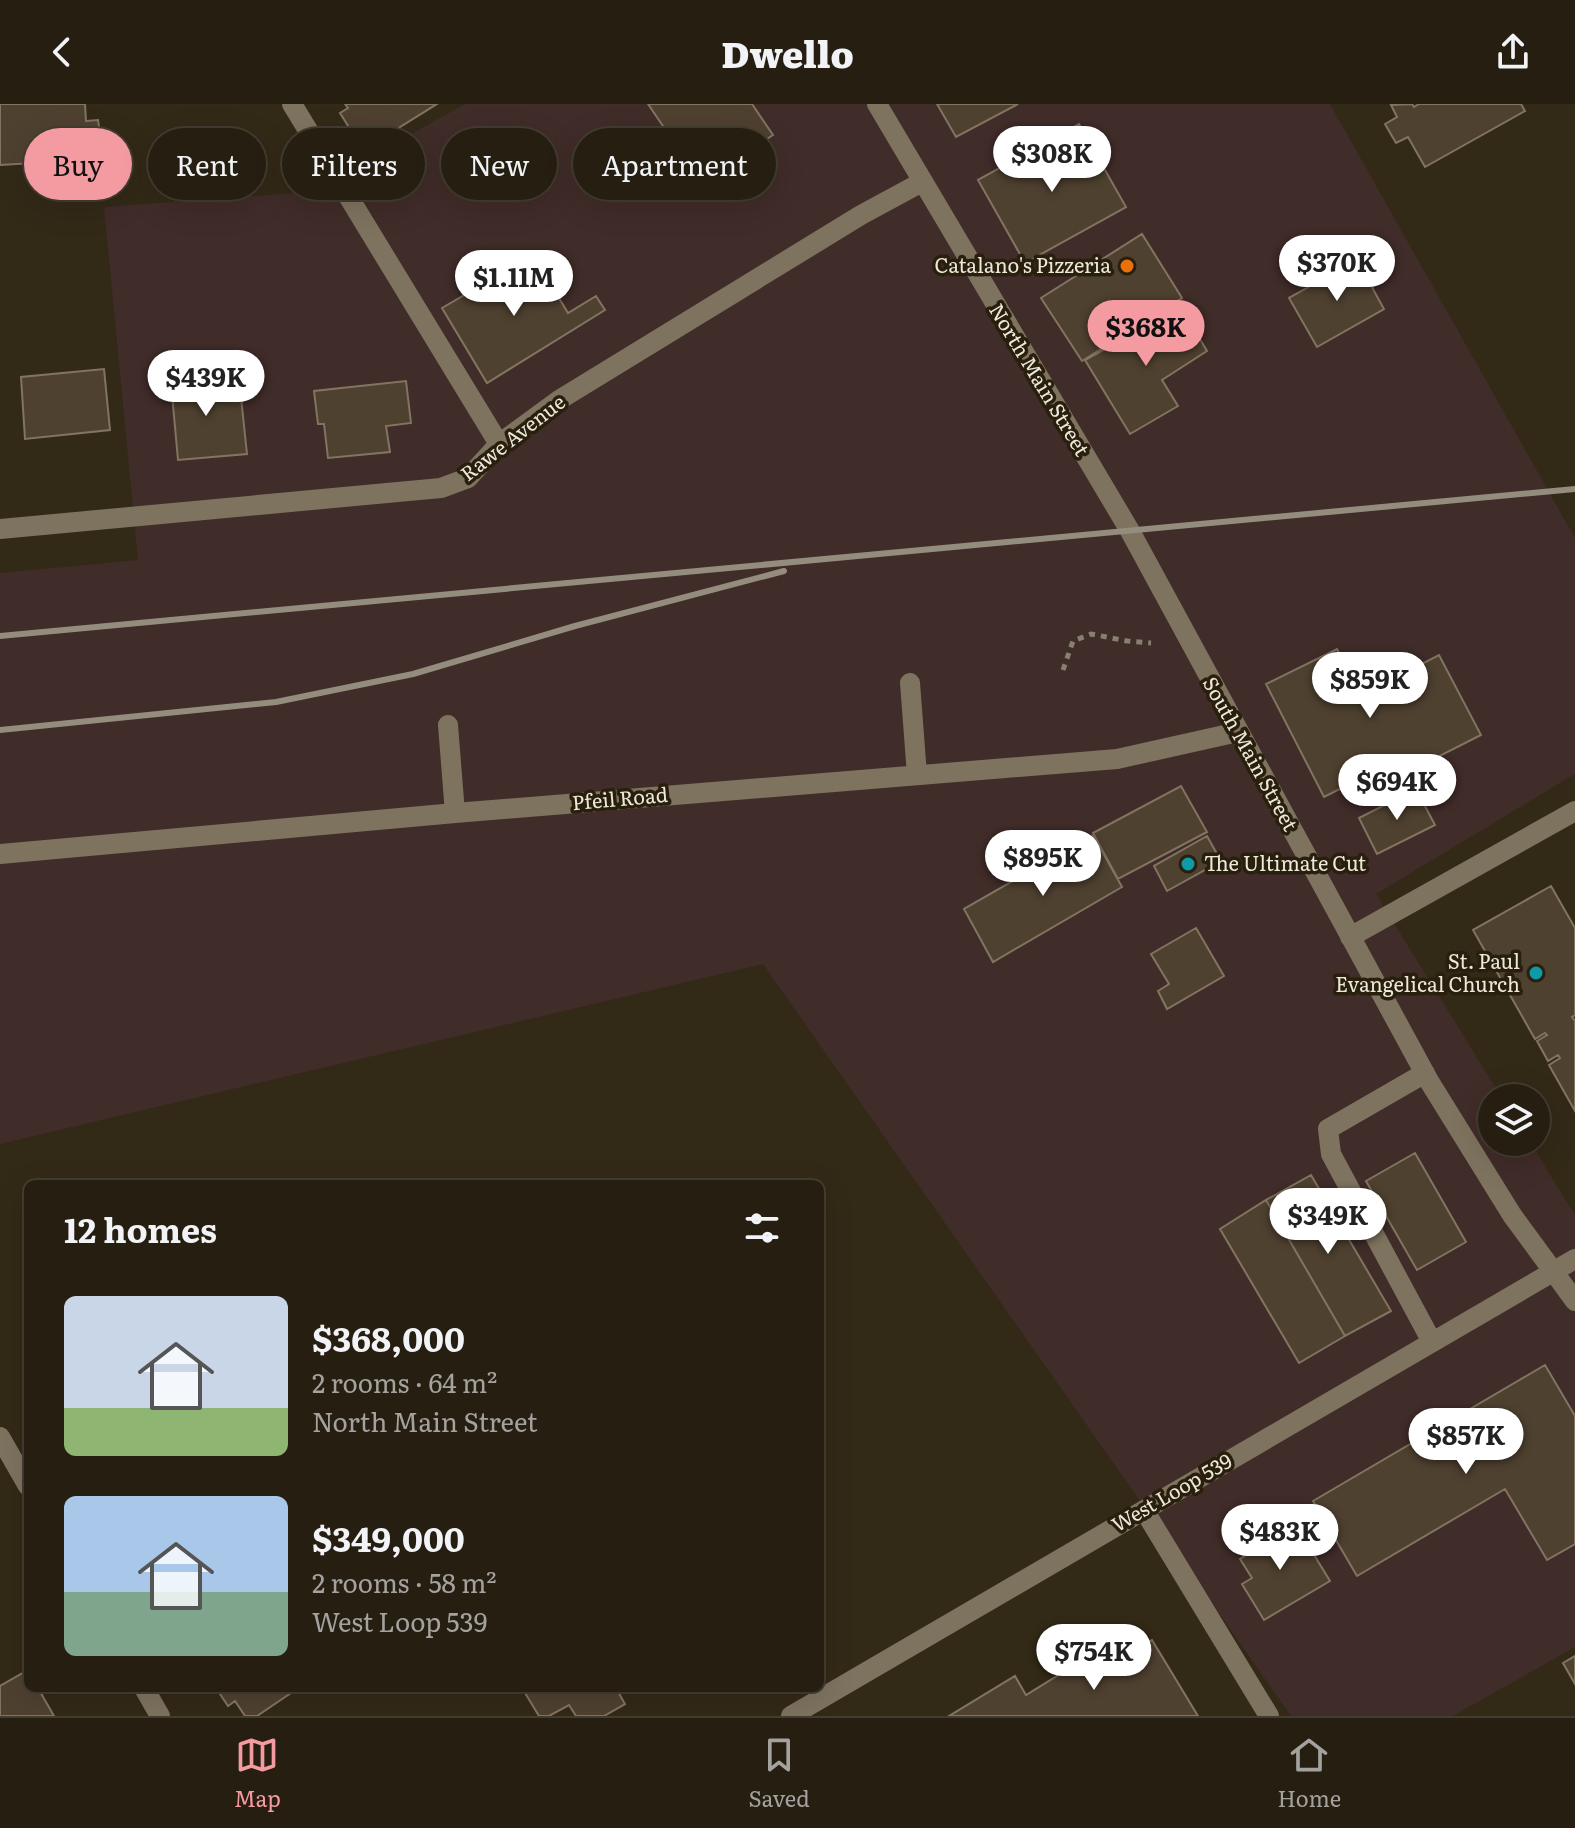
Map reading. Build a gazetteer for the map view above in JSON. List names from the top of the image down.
{
  "streets": {
    "street": [
      "North Main Street",
      "Rawe Avenue",
      "South Main Street",
      "Pfeil Road",
      "West Loop 539"
    ]
  },
  "crossings": [
    ["North Main Street", "Rawe Avenue"],
    ["North Main Street", "South Main Street"],
    ["South Main Street", "Pfeil Road"],
    ["South Main Street", "West Loop 539"]
  ],
  "places": ["Catalano's Pizzeria", "The Ultimate Cut", "St. Paul Evangelical Church"],
  "page": {
    "header": "Dwello",
    "price": [
      "$308K",
      "$370K",
      "$1.11M",
      "$368K",
      "$439K",
      "$859K",
      "$694K",
      "$895K",
      "$349K",
      "$857K",
      "$483K",
      "$754K"
    ],
    "chip": [
      "Buy",
      "Rent",
      "Filters",
      "New",
      "Apartment"
    ],
    "heading": "12 homes",
    "list": [
      {
        "name": "$368,000",
        "note": "2 rooms · 64 m² · North Main Street"
      },
      {
        "name": "$349,000",
        "note": "2 rooms · 58 m² · West Loop 539"
      }
    ],
    "tabs": ["Map", "Saved", "Home"]
  }
}
